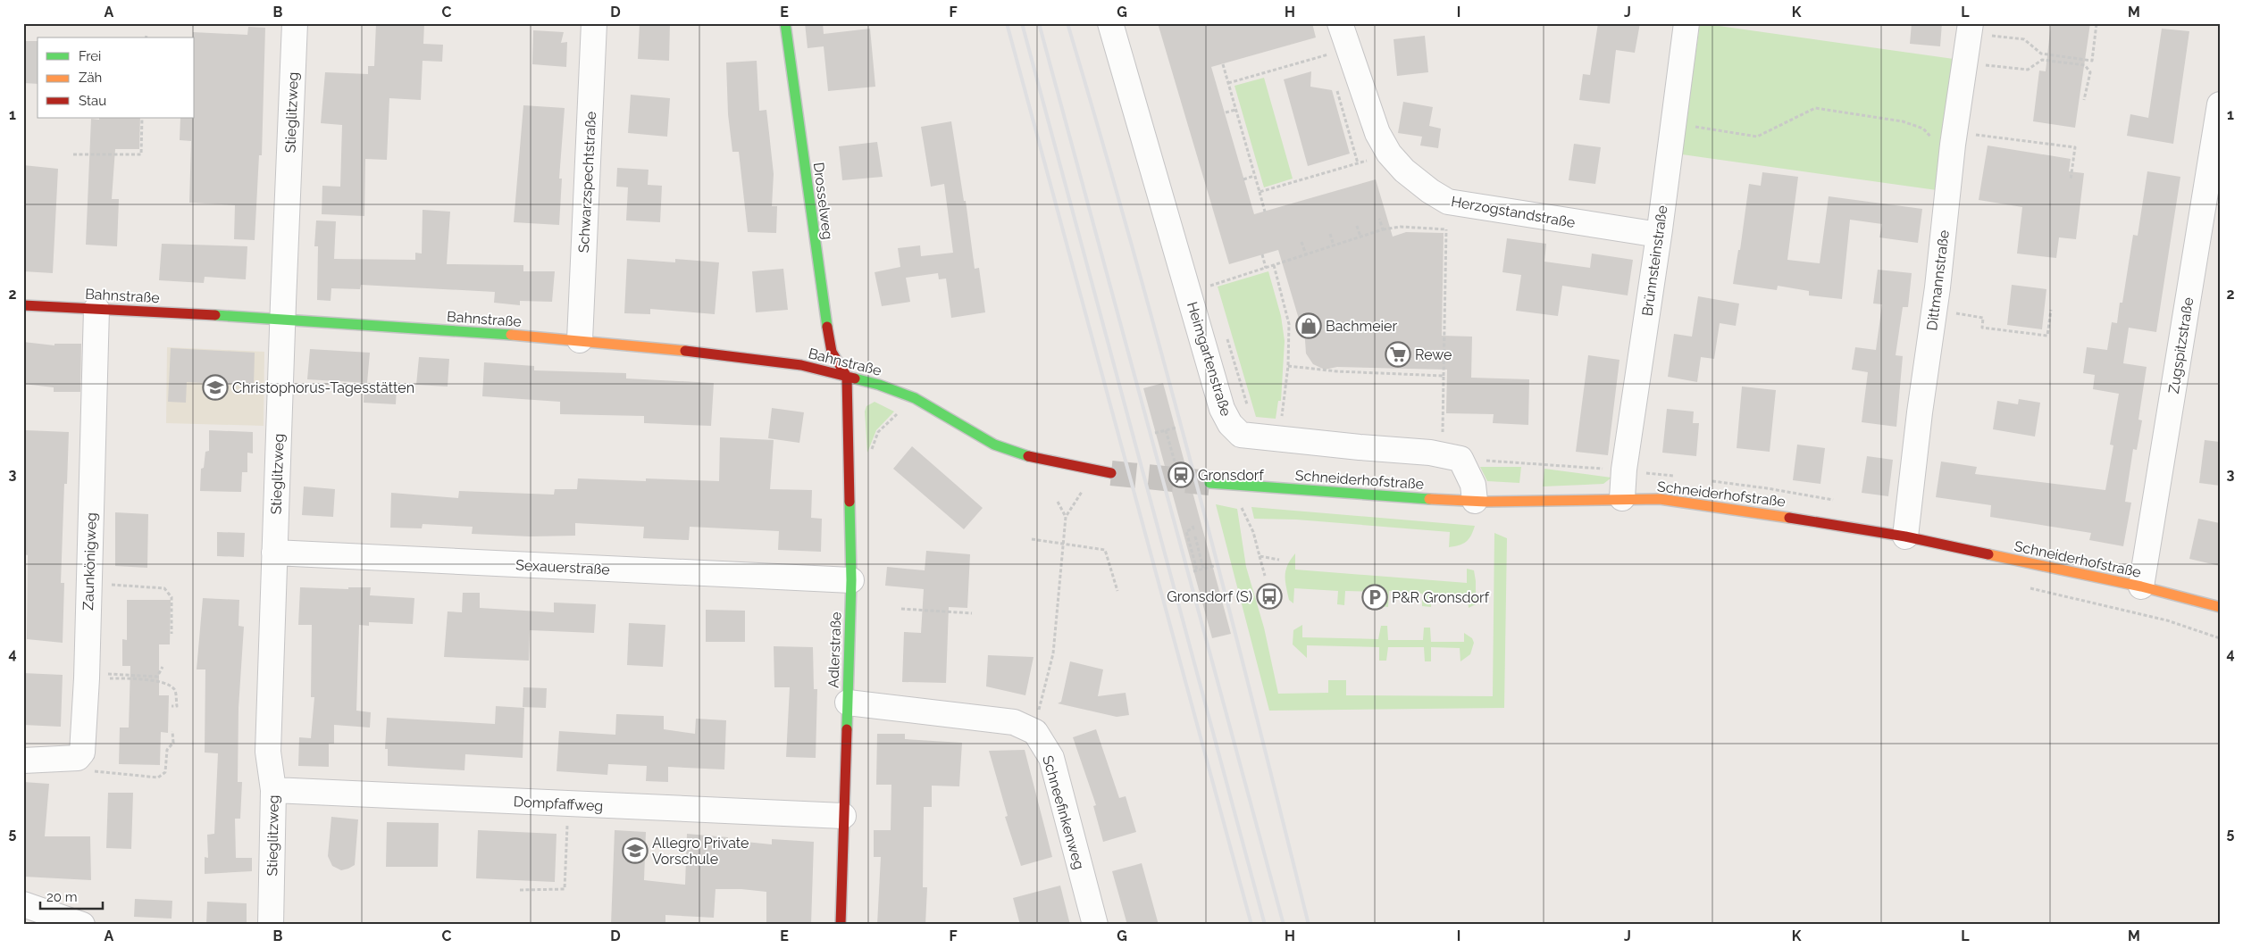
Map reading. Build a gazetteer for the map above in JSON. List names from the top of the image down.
{
  "streets": {
    "street": [
      "Stieglitzweg",
      "Schwarzspechtstraße",
      "Drosselweg",
      "Herzogstandstraße",
      "Brünnsteinstraße",
      "Dittmannstraße",
      "Bahnstraße",
      "Zugspitzstraße",
      "Heimgartenstraße",
      "Schneiderhofstraße",
      "Zaunkönigweg",
      "Sexauerstraße",
      "Adlerstraße",
      "Dompfaffweg",
      "Schneefinkenweg"
    ]
  },
  "crossings": [
    ["Stieglitzweg", "Bahnstraße"],
    ["Stieglitzweg", "Sexauerstraße"],
    ["Stieglitzweg", "Dompfaffweg"],
    ["Schwarzspechtstraße", "Bahnstraße"],
    ["Drosselweg", "Bahnstraße"],
    ["Drosselweg", "Adlerstraße"],
    ["Herzogstandstraße", "Brünnsteinstraße"],
    ["Brünnsteinstraße", "Schneiderhofstraße"],
    ["Dittmannstraße", "Schneiderhofstraße"],
    ["Bahnstraße", "Zaunkönigweg"],
    ["Bahnstraße", "Adlerstraße"],
    ["Zugspitzstraße", "Schneiderhofstraße"],
    ["Heimgartenstraße", "Schneiderhofstraße"],
    ["Sexauerstraße", "Adlerstraße"],
    ["Adlerstraße", "Dompfaffweg"]
  ],
  "places": {
    "shop": ["Bachmeier"],
    "supermarket": ["Rewe"],
    "school or university": ["Christophorus-Tagesstätten", "Allegro Private Vorschule"],
    "station": ["Gronsdorf"],
    "bus stop": ["Gronsdorf (S)"],
    "parking": ["P&R Gronsdorf"]
  },
  "legend": ["Frei", "Zäh", "Stau"],
  "scale_bar": "20 m",
  "grid": {
    "columns": [
      "A",
      "B",
      "C",
      "D",
      "E",
      "F",
      "G",
      "H",
      "I",
      "J",
      "K",
      "L",
      "M"
    ],
    "rows": [
      "1",
      "2",
      "3",
      "4",
      "5"
    ]
  }
}
